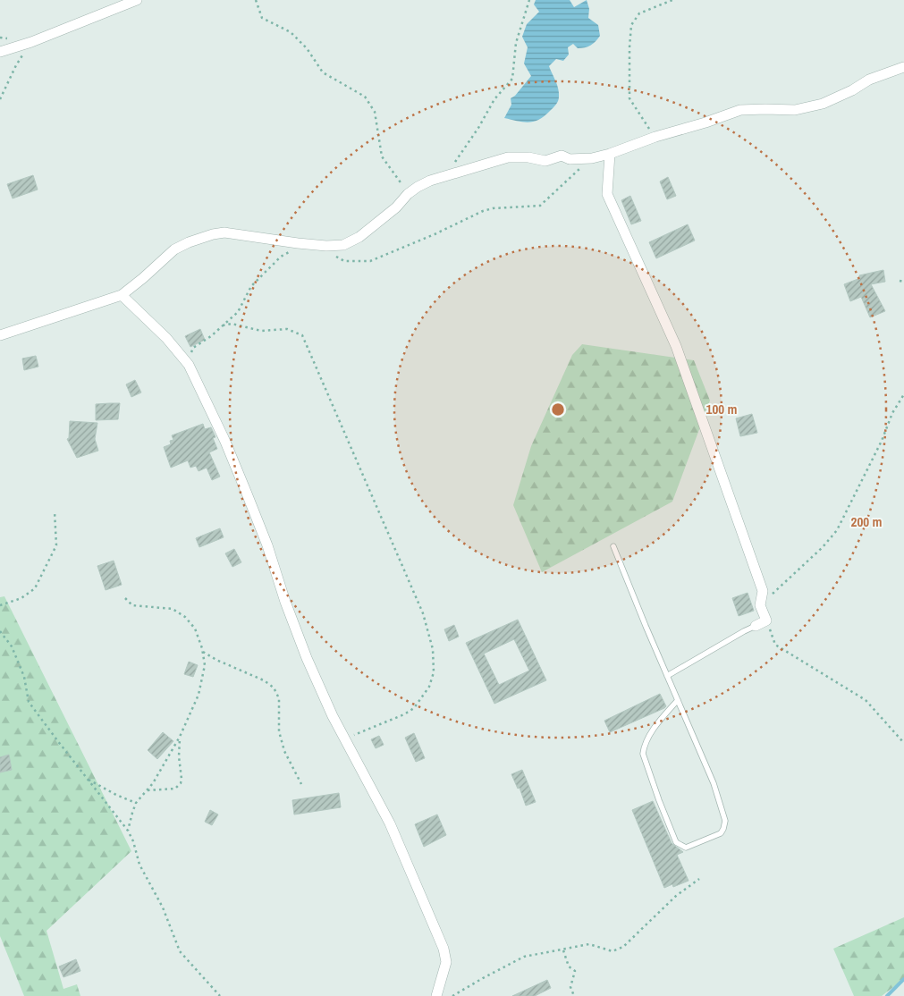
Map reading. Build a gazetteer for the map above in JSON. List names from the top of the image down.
{
  "rings": ["100 m", "200 m"]
}
